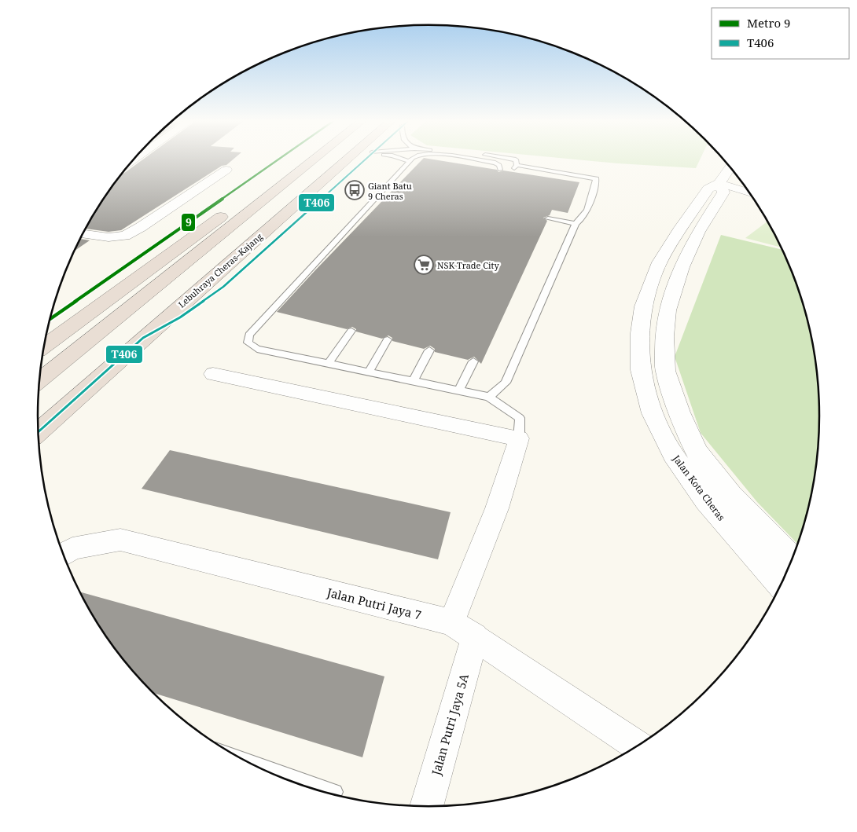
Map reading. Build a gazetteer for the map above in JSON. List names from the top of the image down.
{
  "streets": {
    "highway": ["Lebuhraya Cheras–Kajang"],
    "street": ["Jalan Kota Cheras", "Jalan Putri Jaya 7", "Jalan Putri Jaya 5A"]
  },
  "crossings": [
    ["Jalan Putri Jaya 7", "Jalan Putri Jaya 5A"]
  ],
  "places": {
    "bus stop": ["Giant Batu 9 Cheras"],
    "supermarket": ["NSK Trade City"]
  },
  "lines": ["metro line 9", "transit line T406"],
  "legend": ["Metro 9", "T406"]
}
